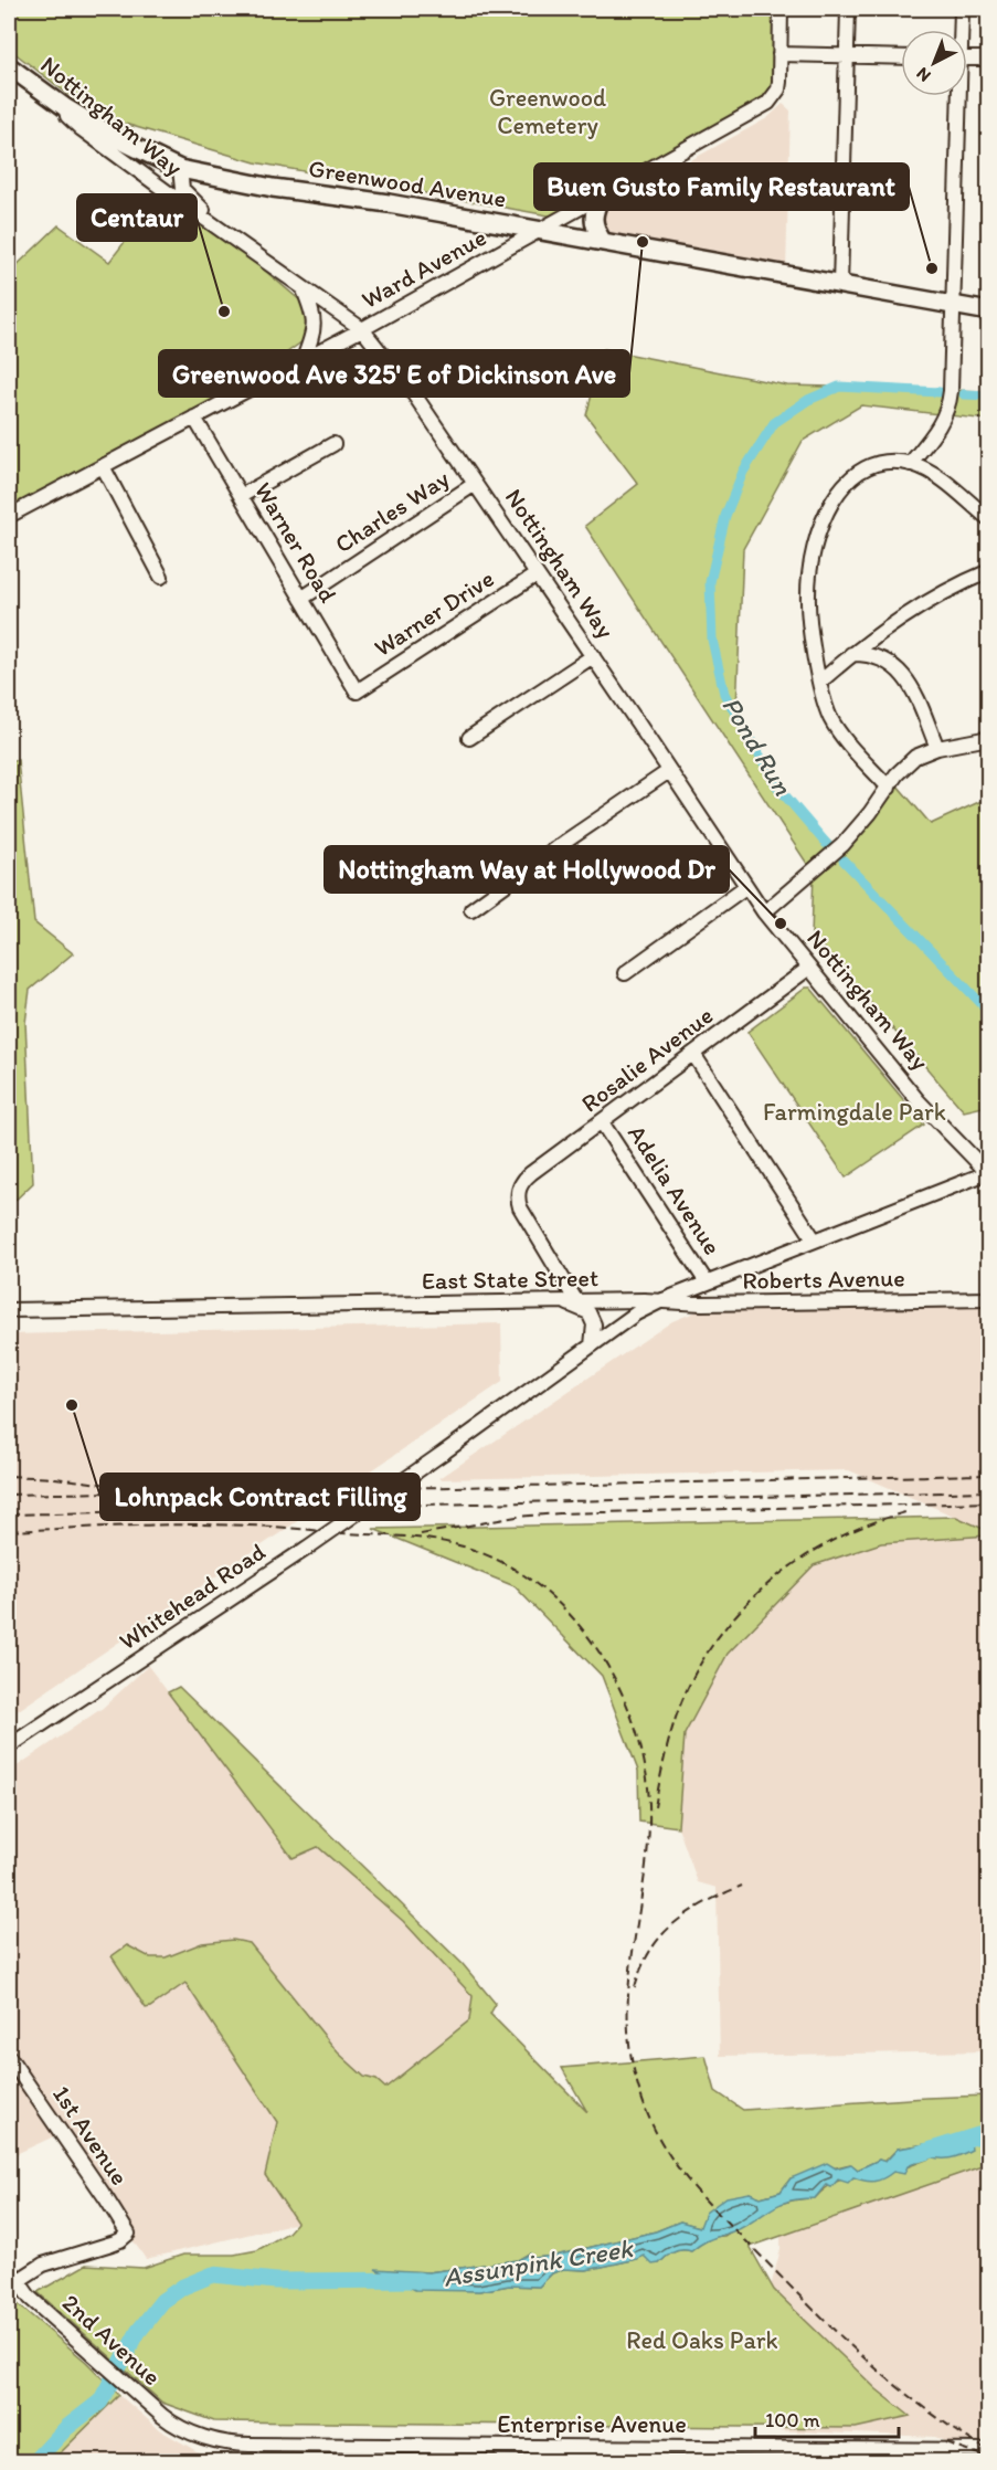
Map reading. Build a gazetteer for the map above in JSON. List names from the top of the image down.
{
  "streets": {
    "main road": ["Nottingham Way", "Greenwood Avenue"],
    "street": [
      "Ward Avenue",
      "Charles Way",
      "Warner Road",
      "Warner Drive",
      "Rosalie Avenue",
      "Adelia Avenue",
      "East State Street",
      "Roberts Avenue",
      "Whitehead Road",
      "1st Avenue",
      "2nd Avenue",
      "Enterprise Avenue"
    ]
  },
  "crossings": [
    ["Nottingham Way", "Greenwood Avenue"],
    ["Nottingham Way", "Ward Avenue"],
    ["Nottingham Way", "Charles Way"],
    ["Nottingham Way", "Warner Drive"],
    ["Nottingham Way", "Rosalie Avenue"],
    ["Nottingham Way", "East State Street"],
    ["Greenwood Avenue", "Ward Avenue"],
    ["Ward Avenue", "Warner Road"],
    ["Charles Way", "Warner Road"],
    ["Warner Road", "Warner Drive"],
    ["Rosalie Avenue", "Adelia Avenue"],
    ["Rosalie Avenue", "East State Street"],
    ["Adelia Avenue", "East State Street"],
    ["East State Street", "Roberts Avenue"],
    ["East State Street", "Whitehead Road"],
    ["Roberts Avenue", "Whitehead Road"],
    ["1st Avenue", "2nd Avenue"],
    ["2nd Avenue", "Enterprise Avenue"]
  ],
  "water": ["Pond Run", "Assunpink Creek"],
  "parks": ["Greenwood Cemetery", "Farmingdale Park", "Red Oaks Park"],
  "places": [
    "Greenwood Ave 325' E of Dickinson Ave",
    "Buen Gusto Family Restaurant",
    "Centaur",
    "Nottingham Way at Hollywood Dr",
    "Lohnpack Contract Filling"
  ],
  "scale_bar": "100 m",
  "north": "bottom left"
}
